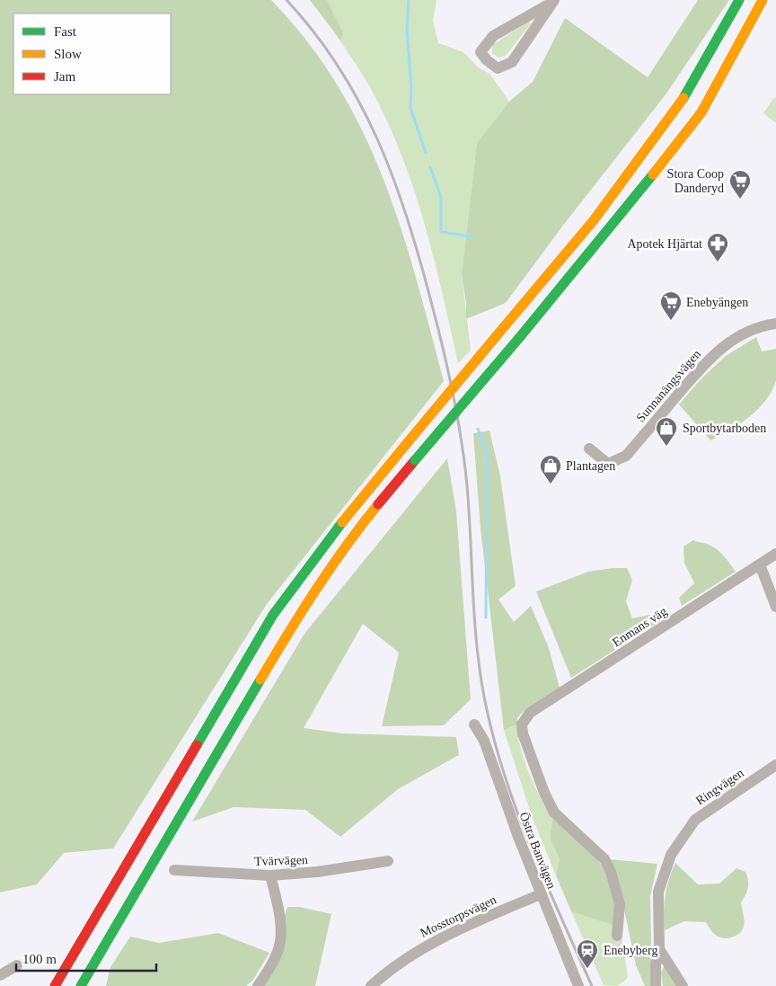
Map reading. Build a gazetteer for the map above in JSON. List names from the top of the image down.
{
  "streets": {
    "street": [
      "Sunnanängsvägen",
      "Enmans väg",
      "Ringvägen",
      "Östra Banvägen",
      "Tvärvägen",
      "Mosstorpsvägen"
    ]
  },
  "crossings": [
    ["Östra Banvägen", "Mosstorpsvägen"]
  ],
  "places": {
    "supermarket": ["Stora Coop Danderyd", "Enebyängen"],
    "pharmacy": ["Apotek Hjärtat"],
    "shop": ["Sportbytarboden", "Plantagen"],
    "station": ["Enebyberg"]
  },
  "legend": ["Fast", "Slow", "Jam"],
  "scale_bar": "100 m"
}
